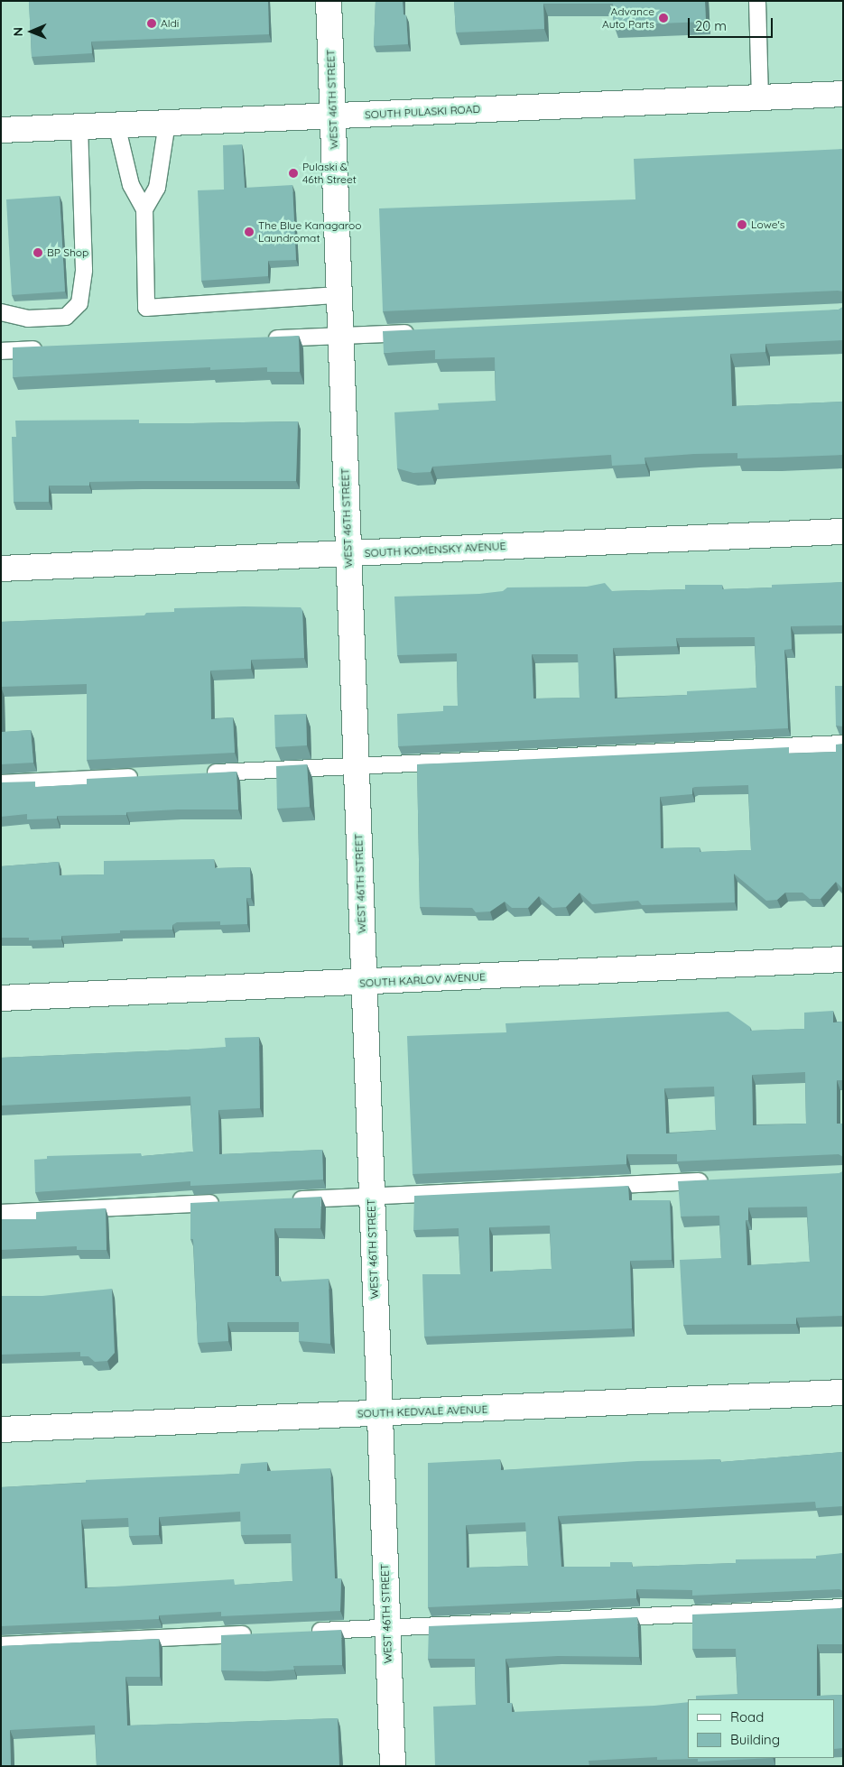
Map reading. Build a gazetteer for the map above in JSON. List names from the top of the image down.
{
  "streets": {
    "street": [
      "WEST 46TH STREET",
      "SOUTH PULASKI ROAD",
      "SOUTH KOMENSKY AVENUE",
      "SOUTH KARLOV AVENUE",
      "SOUTH KEDVALE AVENUE"
    ]
  },
  "crossings": [
    ["WEST 46TH STREET", "SOUTH PULASKI ROAD"],
    ["WEST 46TH STREET", "SOUTH KOMENSKY AVENUE"],
    ["WEST 46TH STREET", "SOUTH KARLOV AVENUE"],
    ["WEST 46TH STREET", "SOUTH KEDVALE AVENUE"]
  ],
  "places": [
    "Advance Auto Parts",
    "Aldi",
    "Pulaski & 46th Street",
    "Lowe's",
    "The Blue Kanagaroo Laundromat",
    "BP Shop"
  ],
  "legend": ["Road", "Building"],
  "scale_bar": "20 m",
  "north": "left"
}
